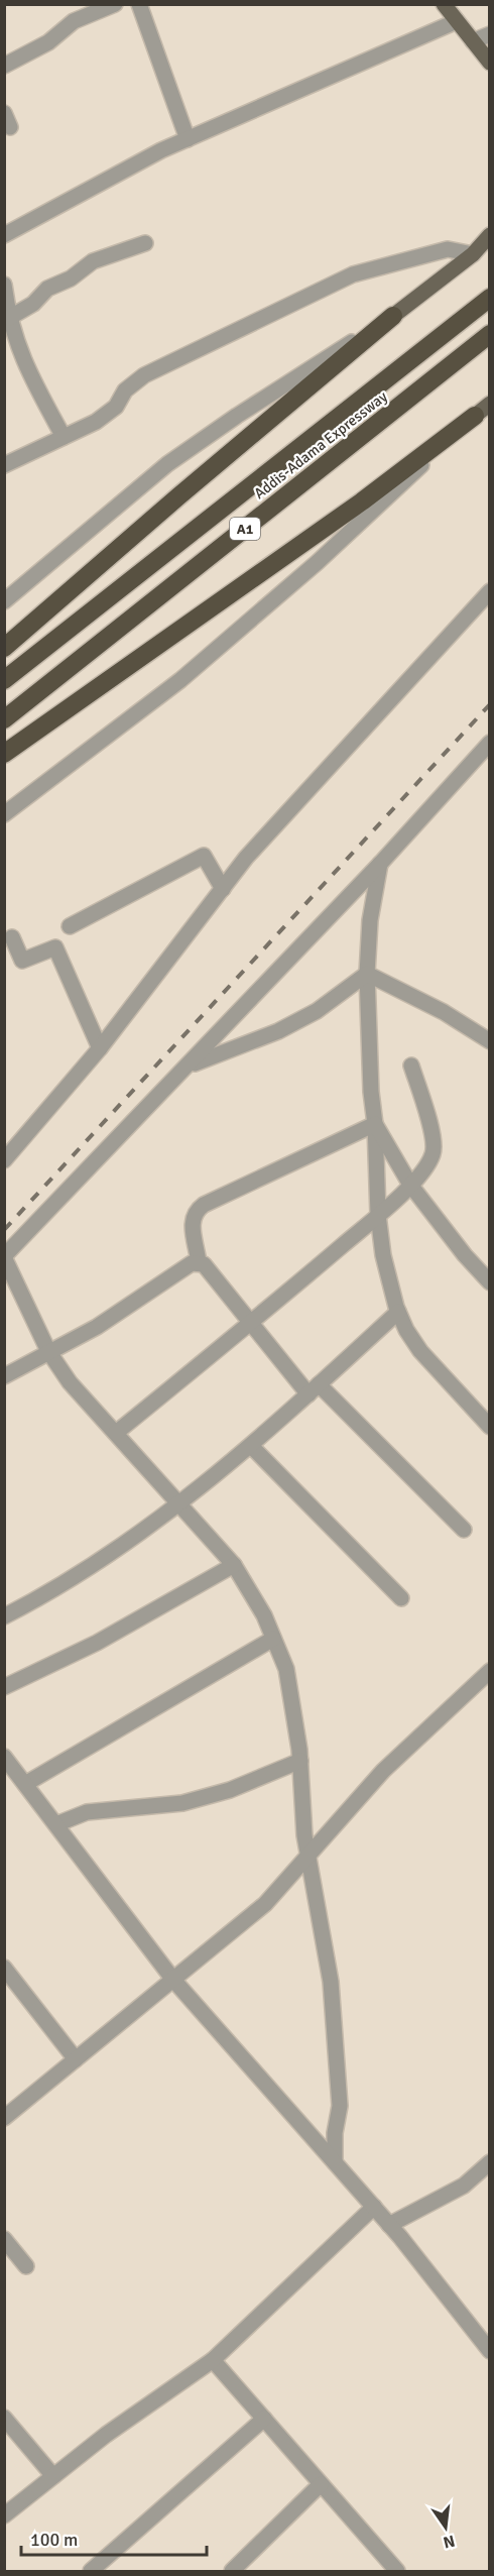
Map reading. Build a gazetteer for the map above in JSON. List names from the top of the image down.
{
  "streets": {
    "highway": ["Addis-Adama Expressway", "A1"]
  },
  "scale_bar": "100 m",
  "north": "bottom"
}
